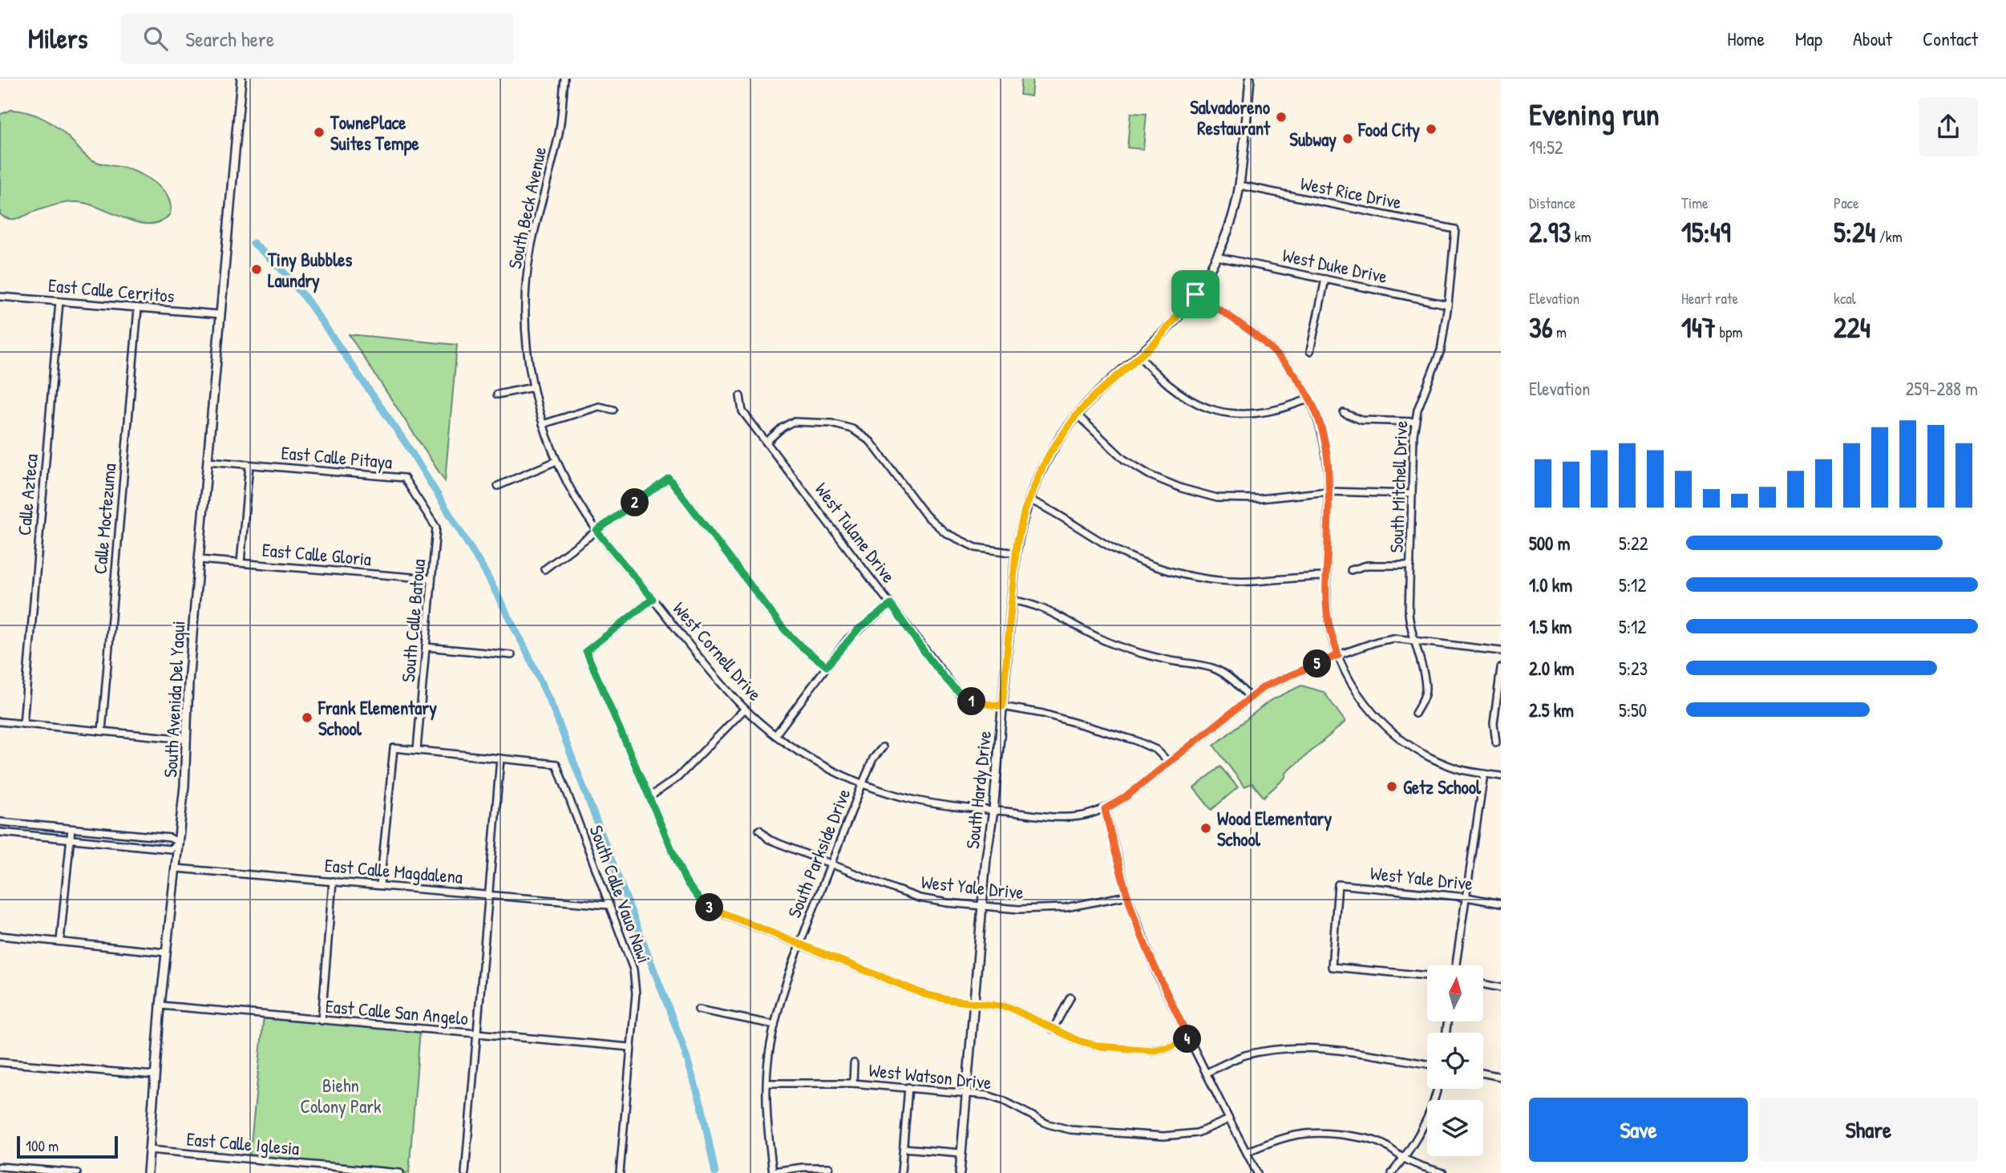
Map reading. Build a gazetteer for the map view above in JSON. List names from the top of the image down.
{
  "streets": {
    "street": [
      "West Rice Drive",
      "South Beck Avenue",
      "West Duke Drive",
      "East Calle Cerritos",
      "East Calle Pitaya",
      "South Mitchell Drive",
      "Calle Azteca",
      "Calle Moctezuma",
      "West Tulane Drive",
      "East Calle Gloria",
      "South Calle Batoua",
      "West Cornell Drive",
      "South Avenida Del Yaqui",
      "South Hardy Drive",
      "South Parkside Drive",
      "East Calle Magdalena",
      "West Yale Drive",
      "South Calle Vauo Nawi",
      "East Calle San Angelo",
      "West Watson Drive",
      "East Calle Iglesia"
    ]
  },
  "crossings": [
    ["West Rice Drive", "South Mitchell Drive"],
    ["West Rice Drive", "South Hardy Drive"],
    ["South Beck Avenue", "West Cornell Drive"],
    ["West Duke Drive", "South Mitchell Drive"],
    ["West Duke Drive", "South Hardy Drive"],
    ["East Calle Cerritos", "Calle Azteca"],
    ["East Calle Cerritos", "Calle Moctezuma"],
    ["East Calle Cerritos", "South Avenida Del Yaqui"],
    ["East Calle Pitaya", "South Calle Batoua"],
    ["East Calle Pitaya", "South Avenida Del Yaqui"],
    ["South Mitchell Drive", "West Cornell Drive"],
    ["West Tulane Drive", "West Cornell Drive"],
    ["West Tulane Drive", "South Hardy Drive"],
    ["East Calle Gloria", "South Calle Batoua"],
    ["East Calle Gloria", "South Avenida Del Yaqui"],
    ["West Cornell Drive", "South Hardy Drive"],
    ["West Cornell Drive", "South Parkside Drive"],
    ["South Avenida Del Yaqui", "East Calle Magdalena"],
    ["South Avenida Del Yaqui", "East Calle San Angelo"],
    ["South Avenida Del Yaqui", "East Calle Iglesia"],
    ["South Hardy Drive", "West Yale Drive"],
    ["South Hardy Drive", "West Watson Drive"],
    ["South Parkside Drive", "West Yale Drive"],
    ["South Parkside Drive", "West Watson Drive"],
    ["East Calle Magdalena", "South Calle Vauo Nawi"],
    ["South Calle Vauo Nawi", "East Calle San Angelo"]
  ],
  "parks": ["Biehn Colony Park"],
  "places": [
    "Salvadoreno Restaurant",
    "Food City",
    "TownePlace Suites Tempe",
    "Subway",
    "Tiny Bubbles Laundry",
    "Frank Elementary School",
    "Getz School",
    "Wood Elementary School"
  ],
  "scale_bar": "100 m",
  "north": "top",
  "page": {
    "header": "Milers",
    "search": "Search here",
    "nav": [
      "Home",
      "Map",
      "About",
      "Contact"
    ],
    "heading": ["Evening run", "19:52"],
    "stats": [
      ["Distance", "2.93 km"],
      ["Time", "15:49"],
      ["Pace", "5:24 /km"],
      ["Elevation", "36 m"],
      ["Heart rate", "147 bpm"],
      ["kcal", "224"]
    ],
    "chart": ["Elevation", "259–288 m"],
    "pins": [
      "2",
      "5",
      "1",
      "3",
      "4"
    ],
    "list": [
      {
        "name": "500 m",
        "note": "5:22"
      },
      {
        "name": "1.0 km",
        "note": "5:12"
      },
      {
        "name": "1.5 km",
        "note": "5:12"
      },
      {
        "name": "2.0 km",
        "note": "5:23"
      },
      {
        "name": "2.5 km",
        "note": "5:50"
      }
    ],
    "buttons": ["Save", "Share"],
    "scale": "100 m"
  }
}
